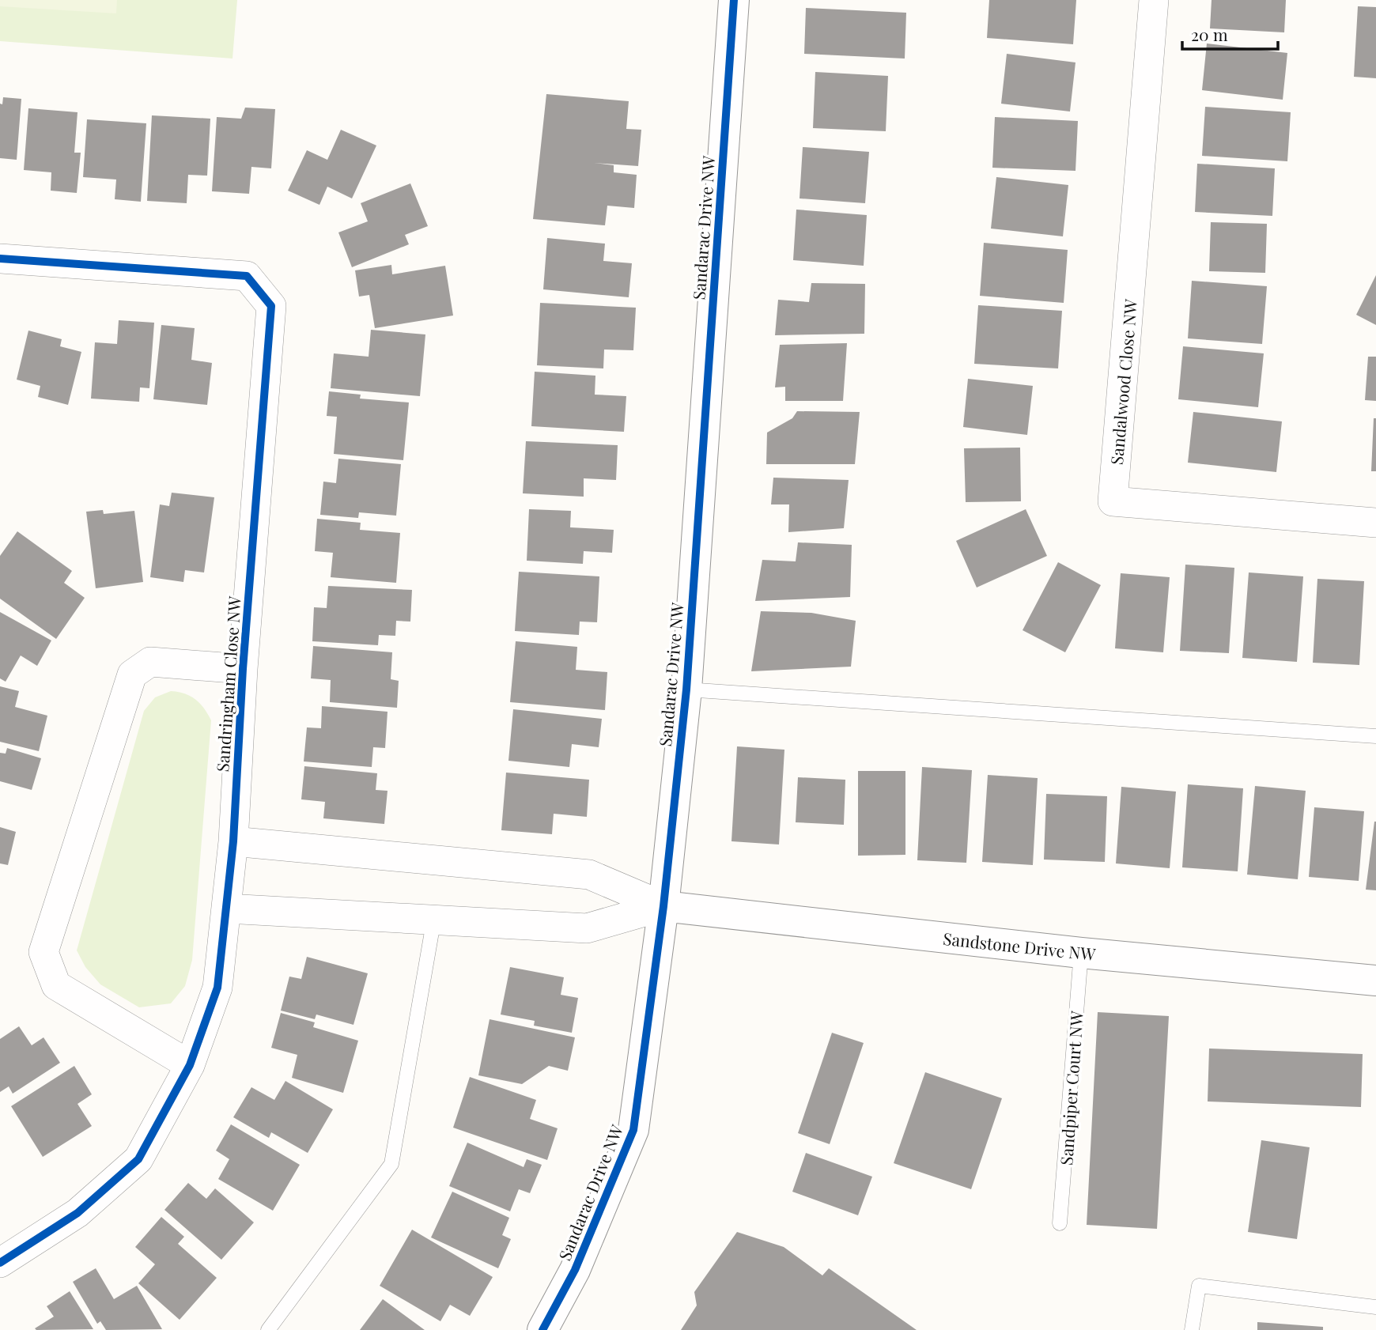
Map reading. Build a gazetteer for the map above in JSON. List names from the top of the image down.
{
  "streets": {
    "street": [
      "Sandarac Drive NW",
      "Sandalwood Close NW",
      "Sandringham Close NW",
      "Sandstone Drive NW"
    ],
    "lane": ["Sandpiper Court NW"]
  },
  "crossings": [
    ["Sandarac Drive NW", "Sandstone Drive NW"],
    ["Sandstone Drive NW", "Sandpiper Court NW"]
  ],
  "scale_bar": "20 m"
}
